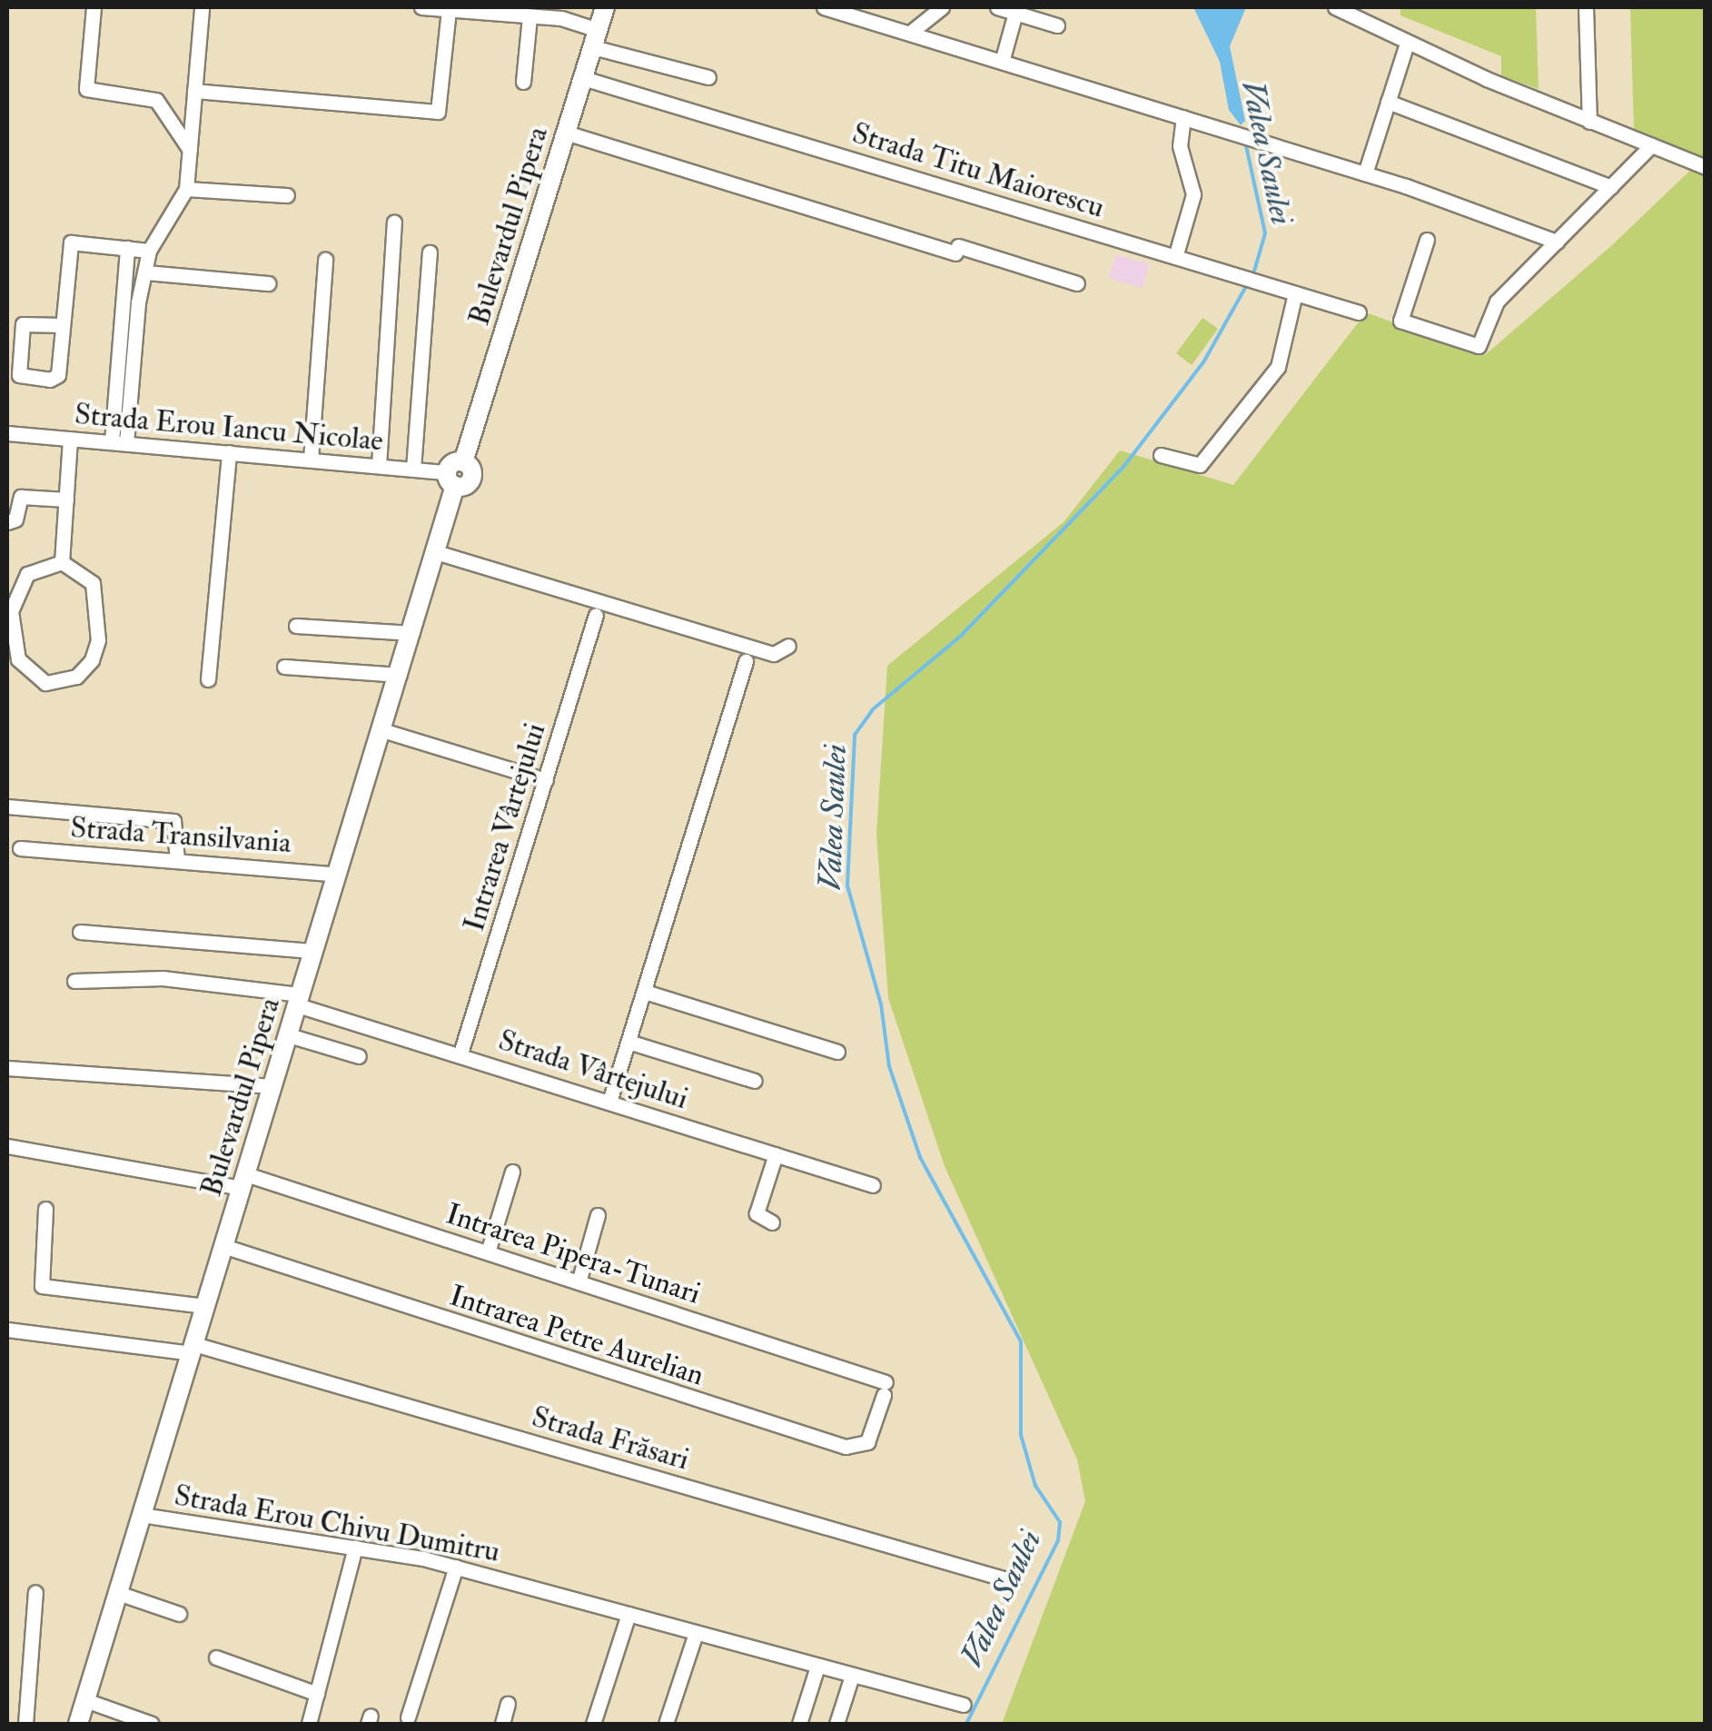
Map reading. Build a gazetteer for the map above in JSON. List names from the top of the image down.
{
  "streets": {
    "main road": ["Bulevardul Pipera"],
    "street": [
      "Strada Titu Maiorescu",
      "Strada Erou Iancu Nicolae",
      "Intrarea Vârtejului",
      "Strada Transilvania",
      "Strada Vârtejului",
      "Intrarea Pipera-Tunari",
      "Intrarea Petre Aurelian",
      "Strada Frăsari",
      "Strada Erou Chivu Dumitru"
    ]
  },
  "crossings": [
    ["Strada Titu Maiorescu", "Bulevardul Pipera"],
    ["Bulevardul Pipera", "Strada Erou Iancu Nicolae"],
    ["Bulevardul Pipera", "Strada Transilvania"],
    ["Bulevardul Pipera", "Strada Vârtejului"],
    ["Bulevardul Pipera", "Intrarea Pipera-Tunari"],
    ["Bulevardul Pipera", "Intrarea Petre Aurelian"],
    ["Bulevardul Pipera", "Strada Frăsari"],
    ["Bulevardul Pipera", "Strada Erou Chivu Dumitru"],
    ["Intrarea Vârtejului", "Strada Vârtejului"],
    ["Intrarea Pipera-Tunari", "Intrarea Petre Aurelian"]
  ],
  "water": ["Valea Saulei"]
}
